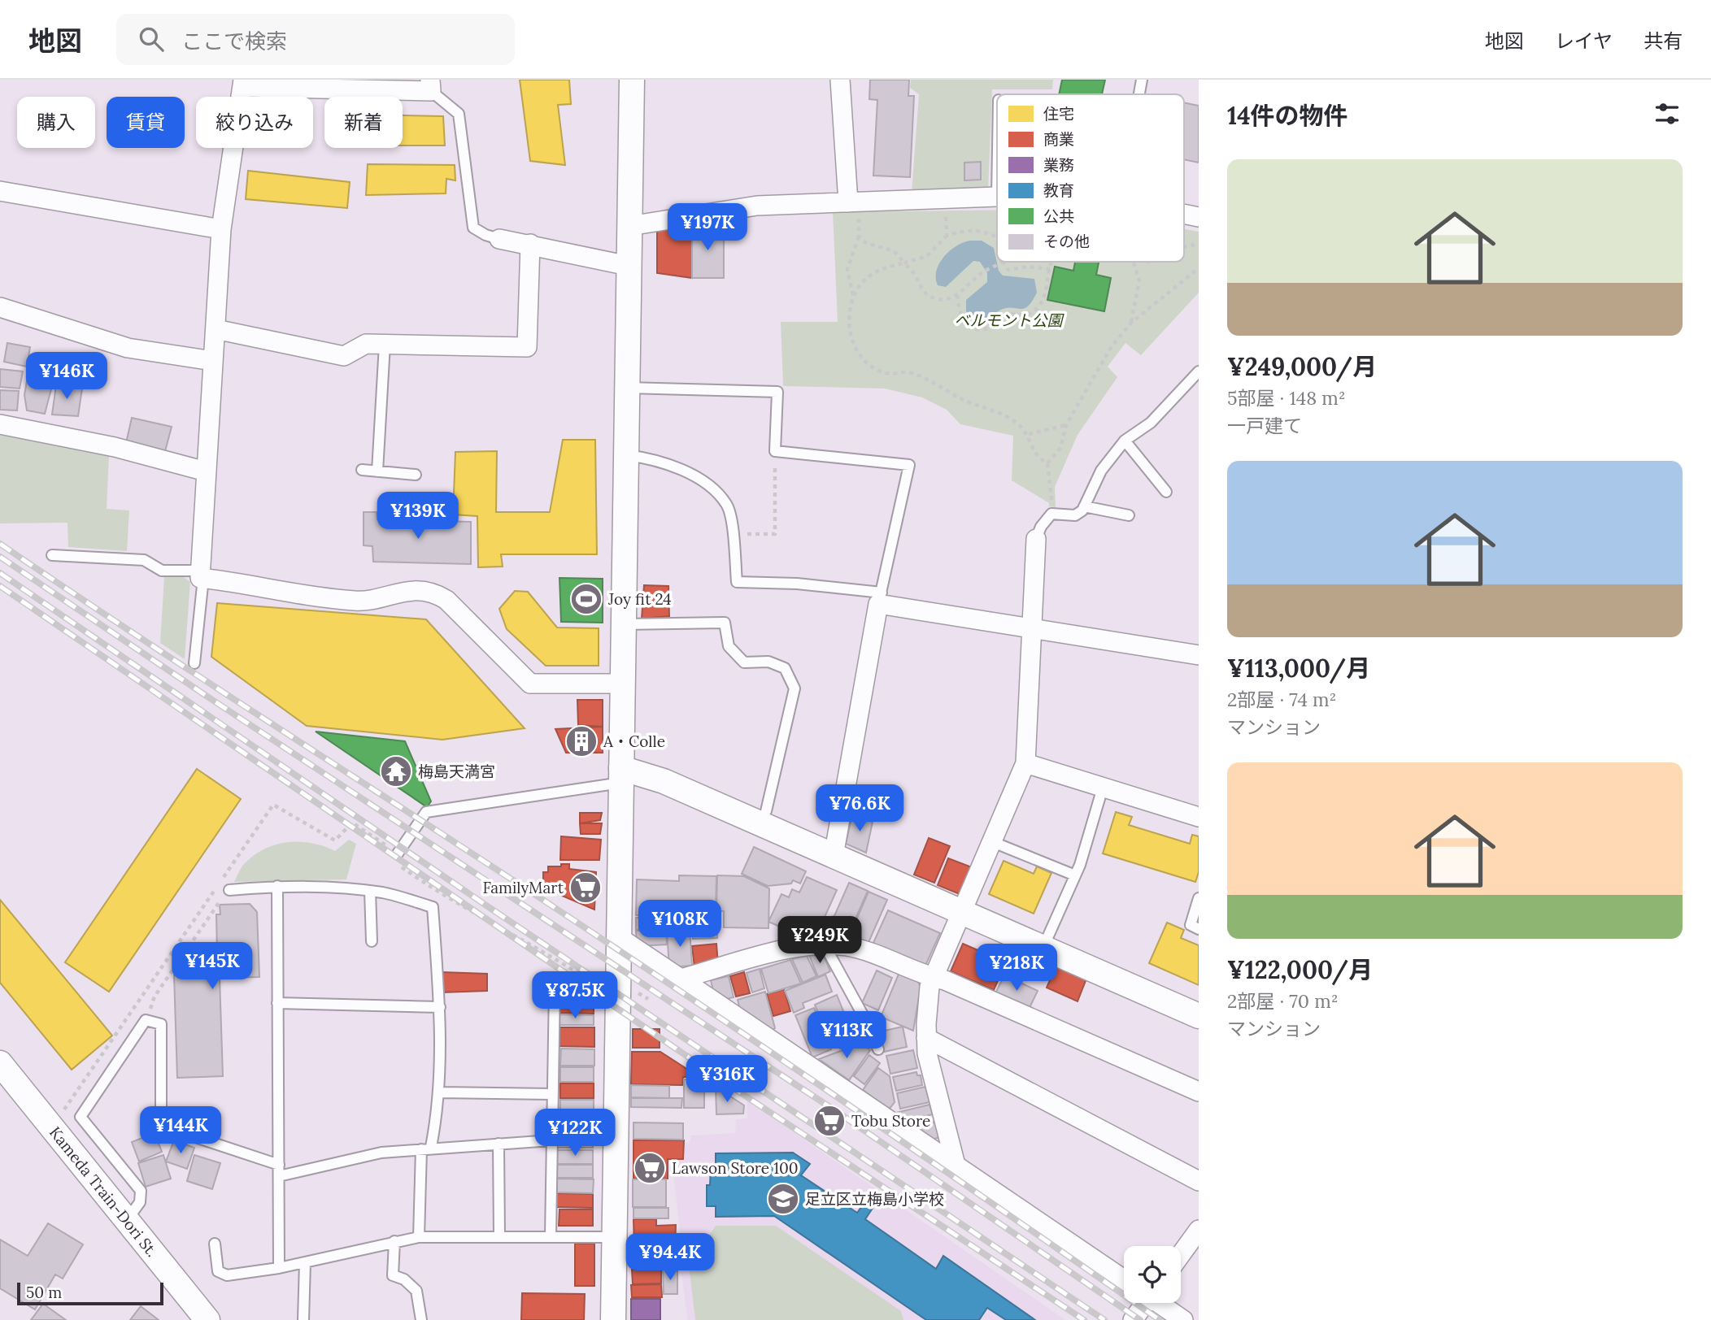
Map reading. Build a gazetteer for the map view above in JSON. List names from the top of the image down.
{
  "streets": {
    "street": ["Kameda Train-Dori St."]
  },
  "parks": ["ベルモント公園"],
  "places": {
    "sports": ["Joy fit 24"],
    "building": ["A・Colle"],
    "temple": ["梅島天満宮"],
    "supermarket": ["FamilyMart", "Tobu Store", "Lawson Store 100"],
    "school or university": ["足立区立梅島小学校"]
  },
  "legend": [
    "住宅",
    "商業",
    "業務",
    "教育",
    "公共",
    "その他"
  ],
  "scale_bar": "50 m",
  "page": {
    "header": "地図",
    "search": "ここで検索",
    "nav": ["地図", "レイヤ", "共有"],
    "heading": "14件の物件",
    "chip": [
      "購入",
      "賃貸",
      "絞り込み",
      "新着"
    ],
    "list": [
      {
        "name": "¥249,000/月",
        "note": "5部屋 · 148 m² · 一戸建て"
      },
      {
        "name": "¥113,000/月",
        "note": "2部屋 · 74 m² · マンション"
      },
      {
        "name": "¥122,000/月",
        "note": "2部屋 · 70 m² · マンション"
      }
    ],
    "price": [
      "¥197K",
      "¥146K",
      "¥139K",
      "¥76.6K",
      "¥108K",
      "¥249K",
      "¥145K",
      "¥218K",
      "¥87.5K",
      "¥113K",
      "¥316K",
      "¥144K",
      "¥122K",
      "¥94.4K"
    ],
    "scale": "50 m"
  }
}
